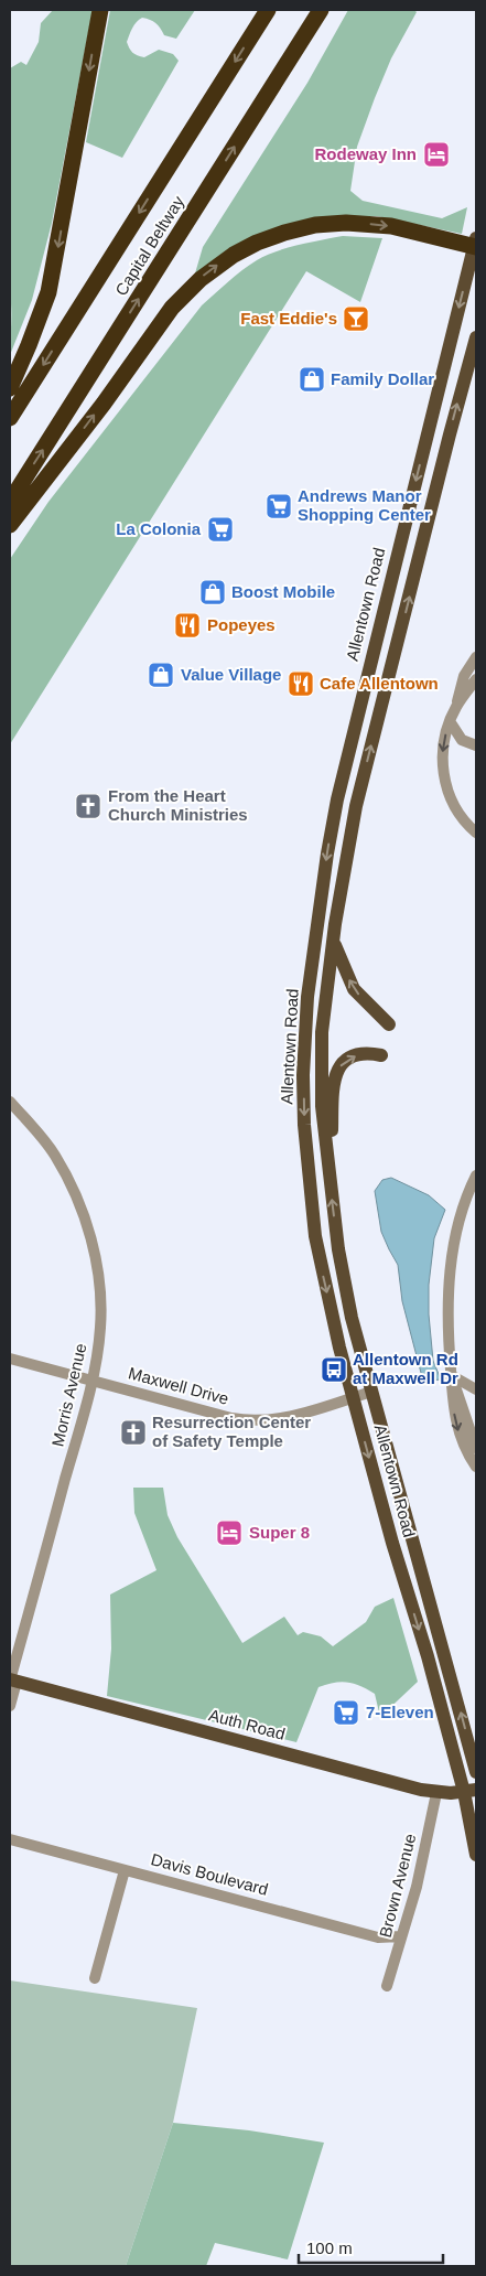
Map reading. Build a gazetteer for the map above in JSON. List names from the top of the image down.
{
  "streets": {
    "highway": ["Capital Beltway"],
    "main road": ["Allentown Road", "Auth Road"],
    "street": [
      "Maxwell Drive",
      "Morris Avenue",
      "Davis Boulevard",
      "Brown Avenue"
    ]
  },
  "crossings": [
    ["Allentown Road", "Maxwell Drive"],
    ["Allentown Road", "Auth Road"],
    ["Maxwell Drive", "Morris Avenue"],
    ["Morris Avenue", "Auth Road"],
    ["Auth Road", "Brown Avenue"],
    ["Davis Boulevard", "Brown Avenue"]
  ],
  "places": {
    "hotel": ["Rodeway Inn", "Super 8"],
    "bar": ["Fast Eddie's"],
    "shop": ["Family Dollar", "Boost Mobile", "Value Village"],
    "supermarket": ["Andrews Manor Shopping Center", "La Colonia", "7-Eleven"],
    "restaurant": ["Popeyes", "Cafe Allentown"],
    "church": ["From the Heart Church Ministries", "Resurrection Center of Safety Temple"],
    "bus stop": ["Allentown Rd at Maxwell Dr"]
  },
  "scale_bar": "100 m"
}
